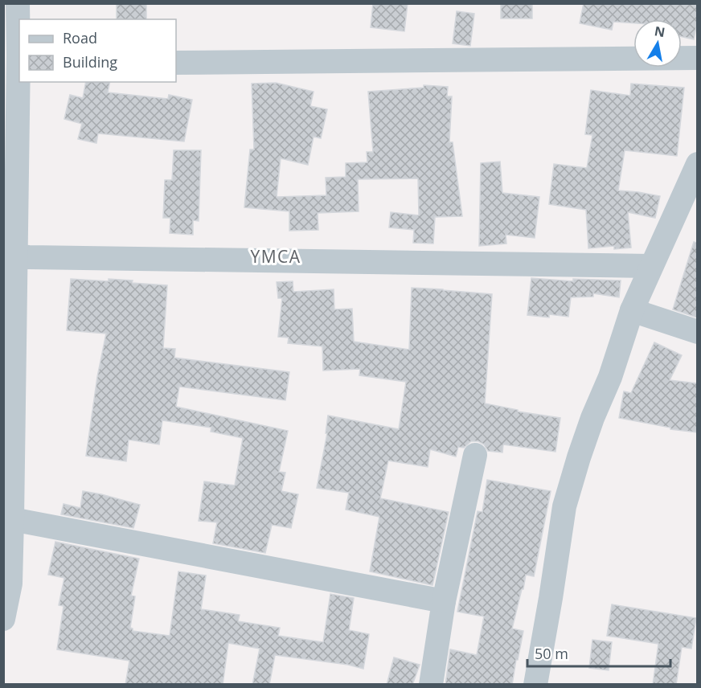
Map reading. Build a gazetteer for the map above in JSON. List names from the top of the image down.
{
  "districts": ["YMCA"],
  "legend": ["Road", "Building"],
  "scale_bar": "50 m",
  "north": "top"
}
